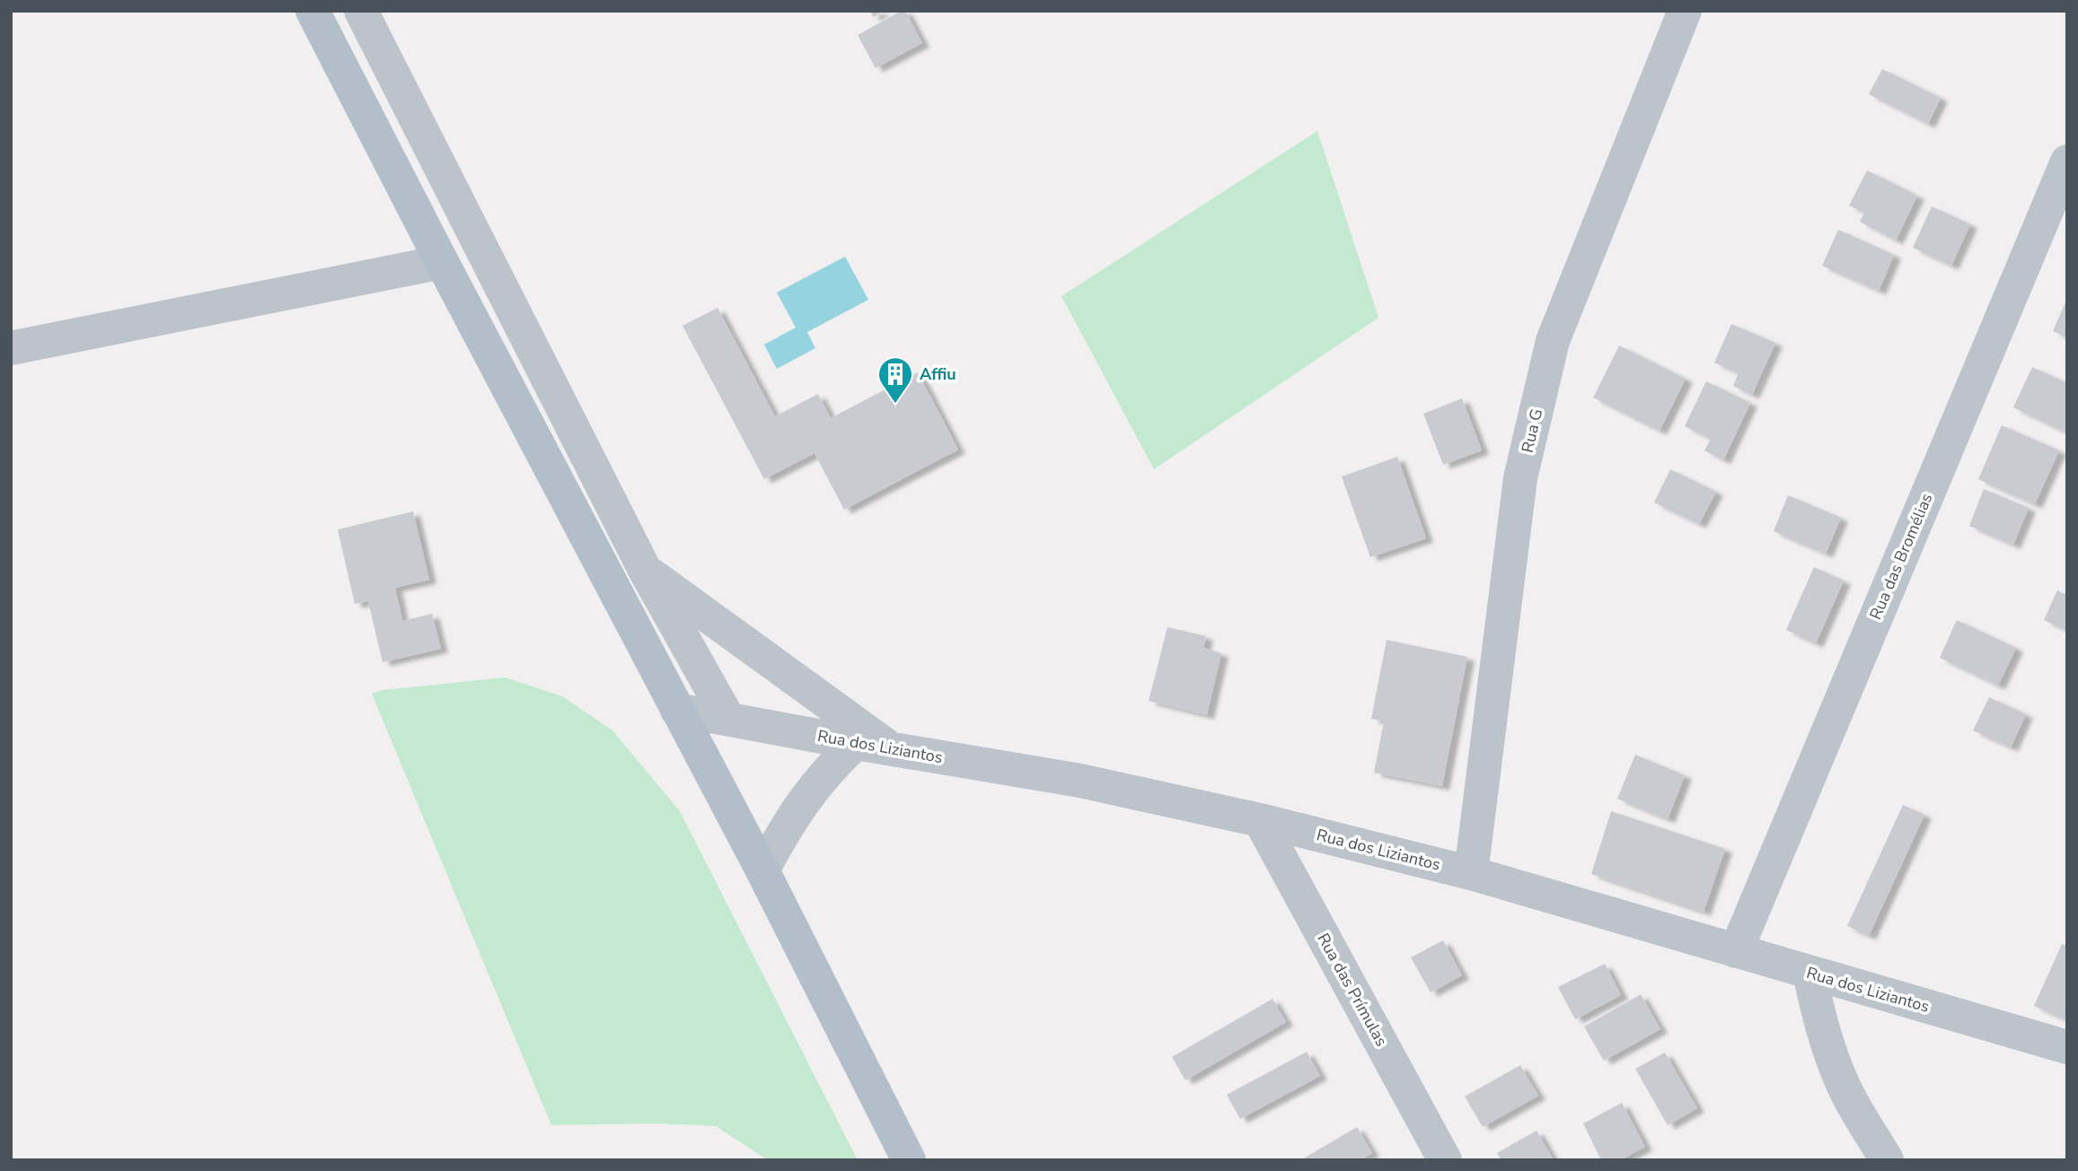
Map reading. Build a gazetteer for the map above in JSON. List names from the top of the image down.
{
  "streets": {
    "street": [
      "Rua G",
      "Rua das Bromélias",
      "Rua dos Liziantos",
      "Rua das Prímulas"
    ]
  },
  "crossings": [
    ["Rua G", "Rua dos Liziantos"],
    ["Rua das Bromélias", "Rua dos Liziantos"],
    ["Rua dos Liziantos", "Rua das Prímulas"]
  ],
  "places": {
    "building": ["Affiu"]
  }
}
